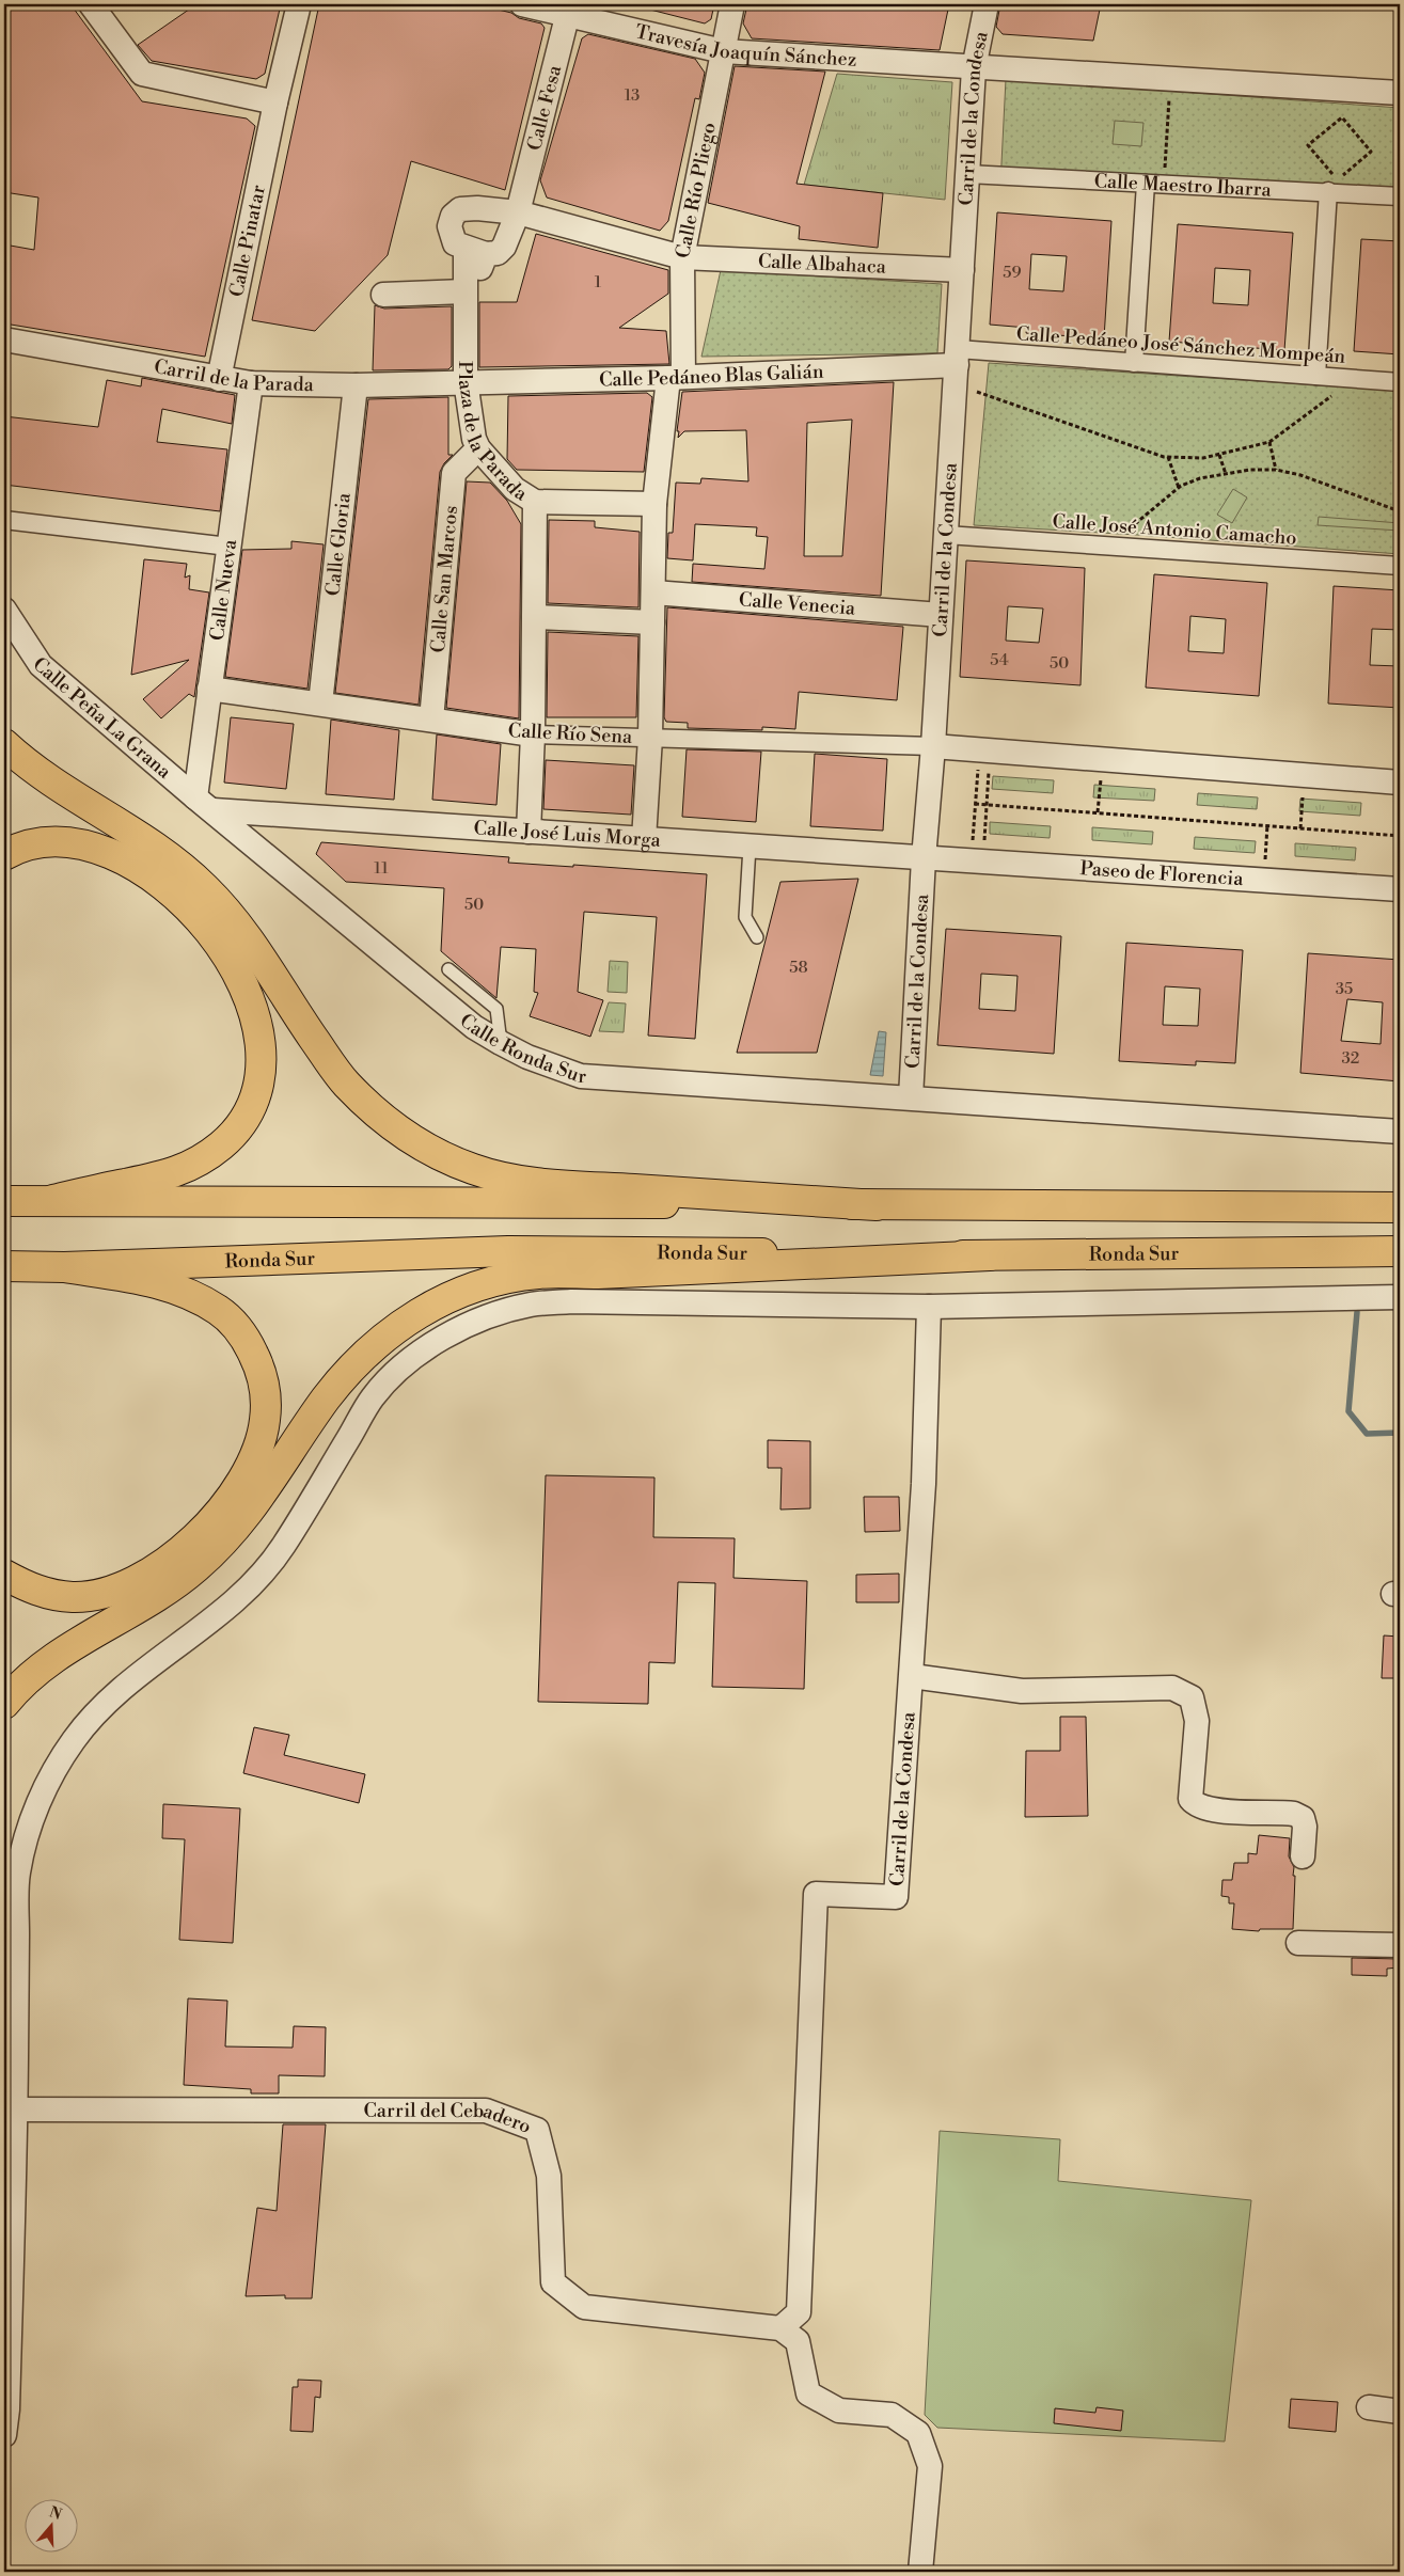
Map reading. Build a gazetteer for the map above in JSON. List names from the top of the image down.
{
  "streets": {
    "main road": ["Ronda Sur"],
    "street": [
      "Travesía Joaquín Sánchez",
      "Calle Fesa",
      "Carril de la Condesa",
      "Calle Maestro Ibarra",
      "Calle Río Pliego",
      "Calle Pinatar",
      "Calle Albahaca",
      "Calle Pedáneo José Sánchez Mompeán",
      "Carril de la Parada",
      "Calle Pedáneo Blas Galián",
      "Plaza de la Parada",
      "Calle José Antonio Camacho",
      "Calle Gloria",
      "Calle San Marcos",
      "Calle Nueva",
      "Calle Venecia",
      "Calle Peña La Grana",
      "Calle Río Sena",
      "Calle José Luis Morga",
      "Paseo de Florencia",
      "Calle Ronda Sur",
      "Carril del Cebadero"
    ]
  },
  "crossings": [
    ["Travesía Joaquín Sánchez", "Calle Fesa"],
    ["Travesía Joaquín Sánchez", "Carril de la Condesa"],
    ["Travesía Joaquín Sánchez", "Calle Río Pliego"],
    ["Calle Fesa", "Calle Albahaca"],
    ["Carril de la Condesa", "Calle Maestro Ibarra"],
    ["Carril de la Condesa", "Calle Albahaca"],
    ["Carril de la Condesa", "Calle Pedáneo José Sánchez Mompeán"],
    ["Carril de la Condesa", "Calle Pedáneo Blas Galián"],
    ["Carril de la Condesa", "Calle José Antonio Camacho"],
    ["Carril de la Condesa", "Calle Venecia"],
    ["Carril de la Condesa", "Calle Río Sena"],
    ["Carril de la Condesa", "Calle José Luis Morga"],
    ["Carril de la Condesa", "Paseo de Florencia"],
    ["Carril de la Condesa", "Calle Ronda Sur"],
    ["Carril de la Condesa", "Carril del Cebadero"],
    ["Calle Río Pliego", "Calle Albahaca"],
    ["Calle Río Pliego", "Calle Pedáneo Blas Galián"],
    ["Calle Río Pliego", "Plaza de la Parada"],
    ["Calle Río Pliego", "Calle Venecia"],
    ["Calle Río Pliego", "Calle Río Sena"],
    ["Calle Río Pliego", "Calle José Luis Morga"],
    ["Calle Pinatar", "Carril de la Parada"],
    ["Calle Pedáneo José Sánchez Mompeán", "Calle Pedáneo Blas Galián"],
    ["Carril de la Parada", "Calle Pedáneo Blas Galián"],
    ["Carril de la Parada", "Plaza de la Parada"],
    ["Carril de la Parada", "Calle Gloria"],
    ["Carril de la Parada", "Calle Nueva"],
    ["Calle Pedáneo Blas Galián", "Plaza de la Parada"],
    ["Plaza de la Parada", "Calle San Marcos"],
    ["Calle Gloria", "Calle Río Sena"],
    ["Calle San Marcos", "Calle Río Sena"],
    ["Calle Nueva", "Calle Peña La Grana"],
    ["Calle Nueva", "Calle Río Sena"],
    ["Calle Nueva", "Calle José Luis Morga"],
    ["Calle Nueva", "Calle Ronda Sur"],
    ["Calle Peña La Grana", "Calle José Luis Morga"],
    ["Calle Peña La Grana", "Calle Ronda Sur"],
    ["Calle José Luis Morga", "Paseo de Florencia"],
    ["Calle José Luis Morga", "Calle Ronda Sur"]
  ],
  "house_numbers": [
    "13",
    "59",
    "1",
    "54",
    "50",
    "11",
    "50",
    "58",
    "35",
    "32"
  ],
  "north": "top"
}
